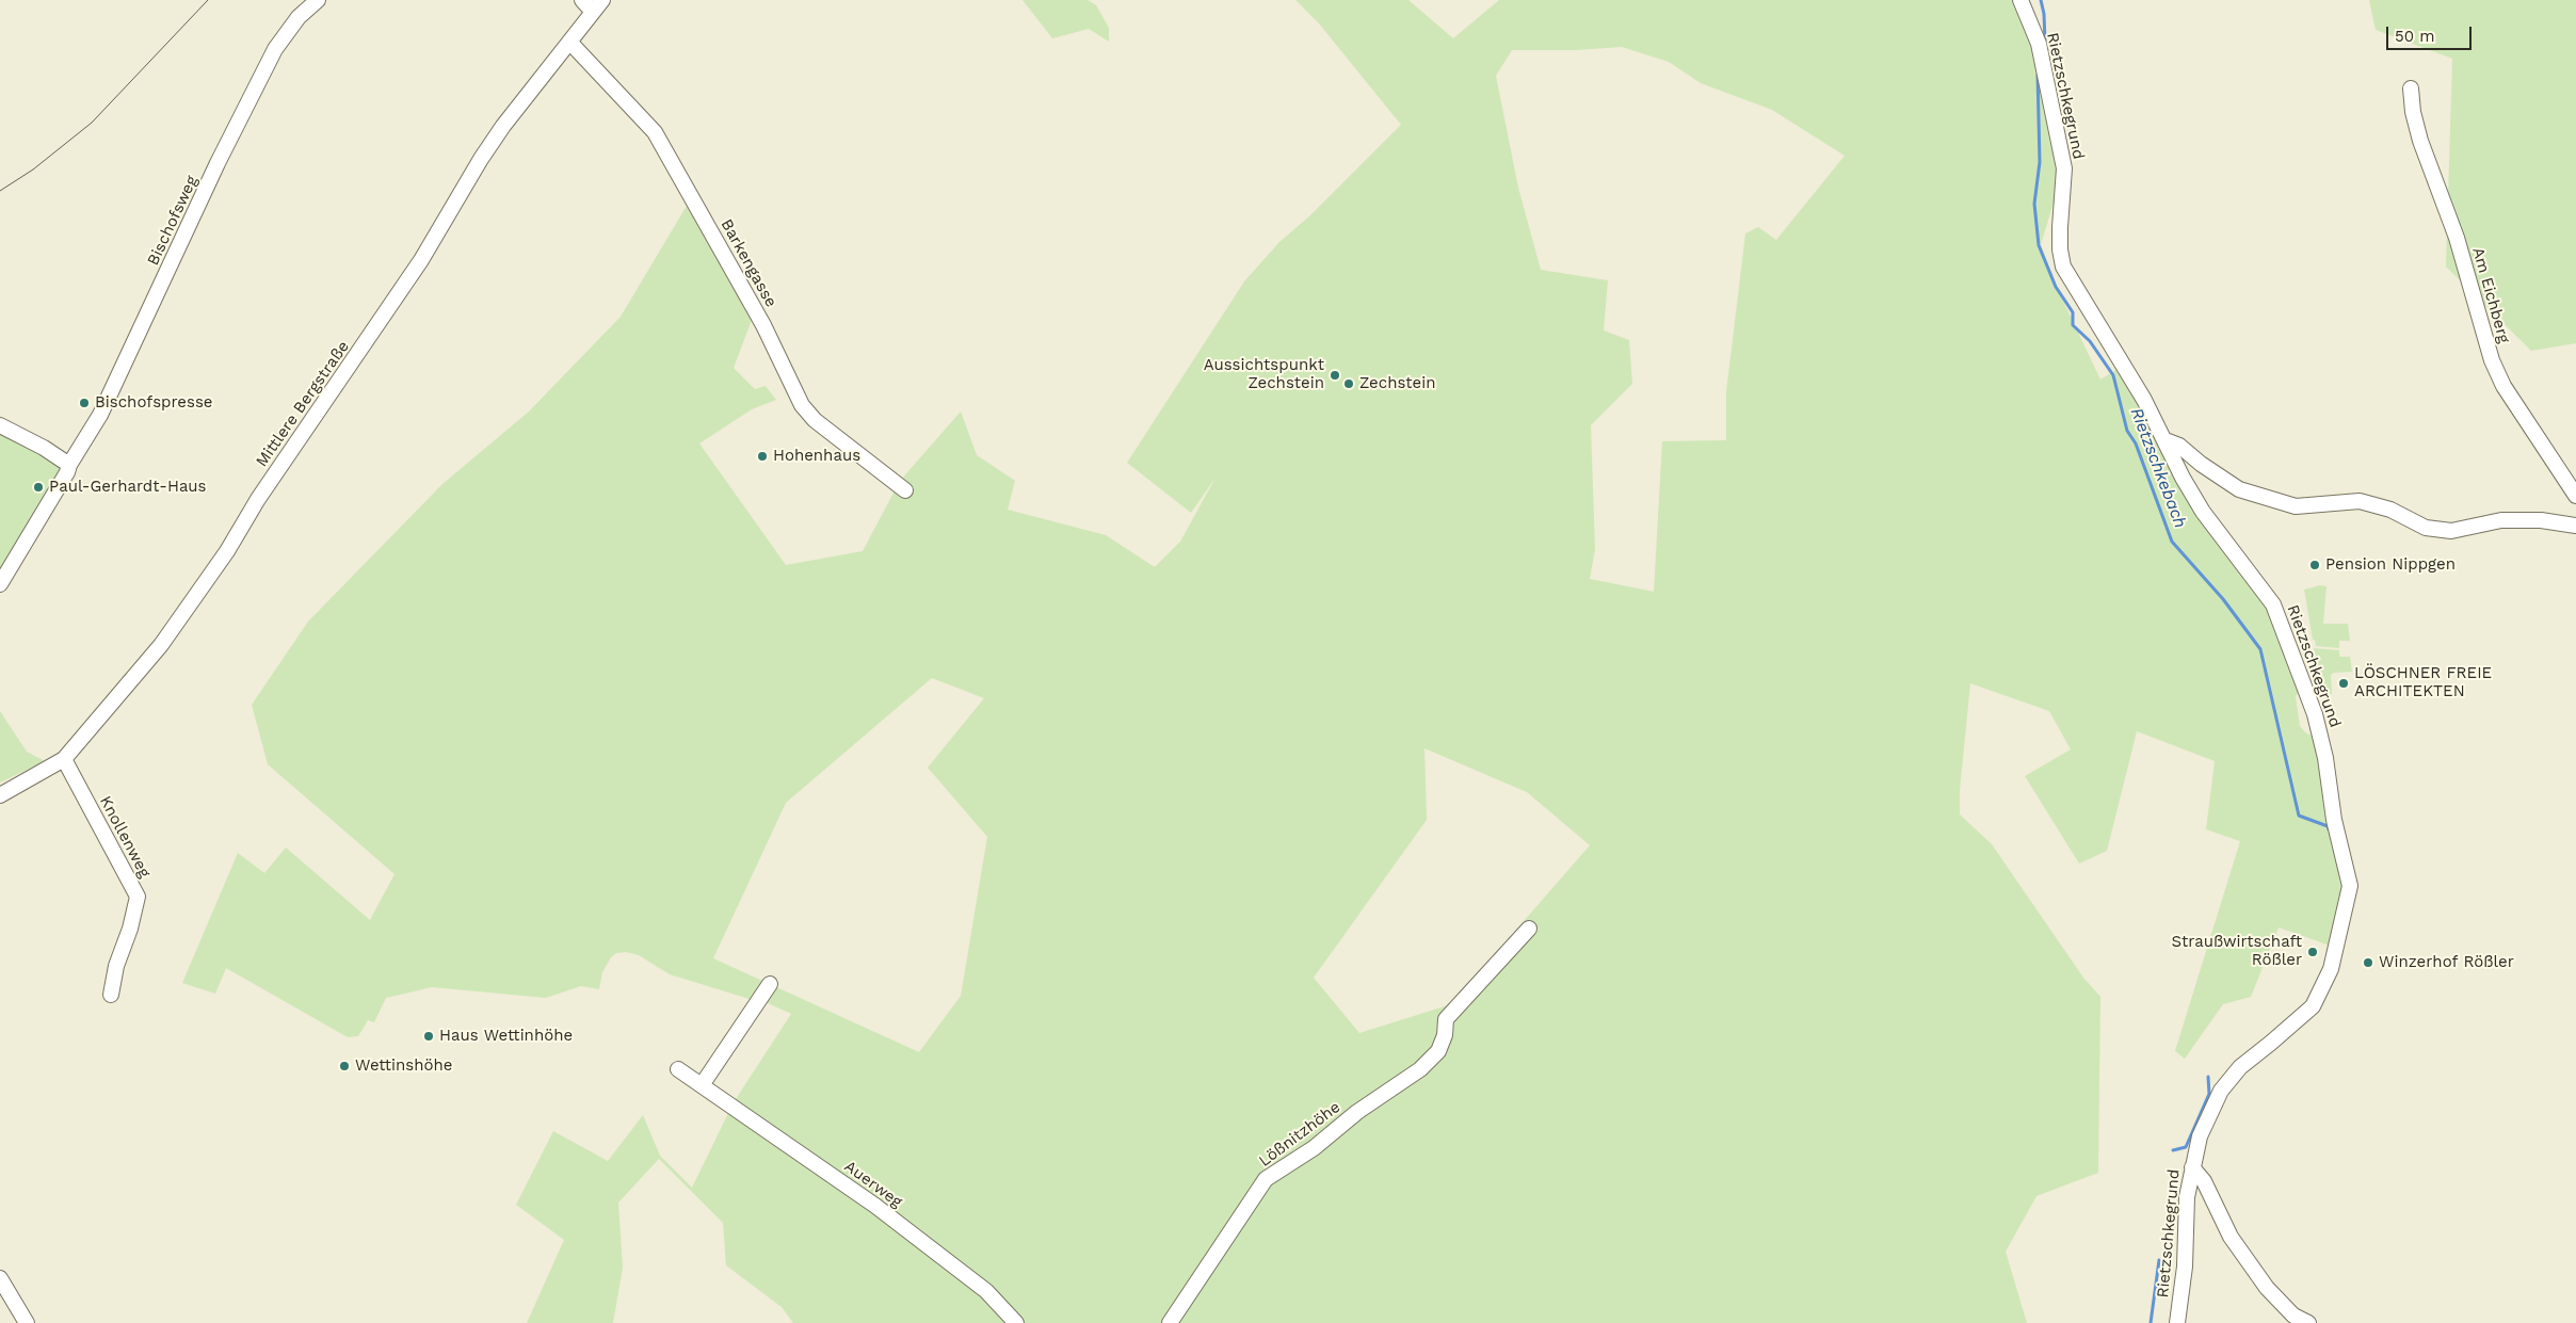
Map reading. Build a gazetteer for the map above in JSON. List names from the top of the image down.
{
  "streets": {
    "street": [
      "Rietzschkegrund",
      "Bischofsweg",
      "Barkengasse",
      "Am Eichberg",
      "Mittlere Bergstraße",
      "Knollenweg",
      "Lößnitzhöhe",
      "Auerweg"
    ]
  },
  "crossings": [
    ["Barkengasse", "Mittlere Bergstraße"],
    ["Mittlere Bergstraße", "Knollenweg"]
  ],
  "water": ["Rietzschkebach"],
  "places": [
    "Aussichtspunkt Zechstein",
    "Zechstein",
    "Bischofspresse",
    "Hohenhaus",
    "Paul-Gerhardt-Haus",
    "Pension Nippgen",
    "LÖSCHNER FREIE ARCHITEKTEN",
    "Straußwirtschaft Rößler",
    "Winzerhof Rößler",
    "Haus Wettinhöhe",
    "Wettinshöhe"
  ],
  "scale_bar": "50 m"
}
